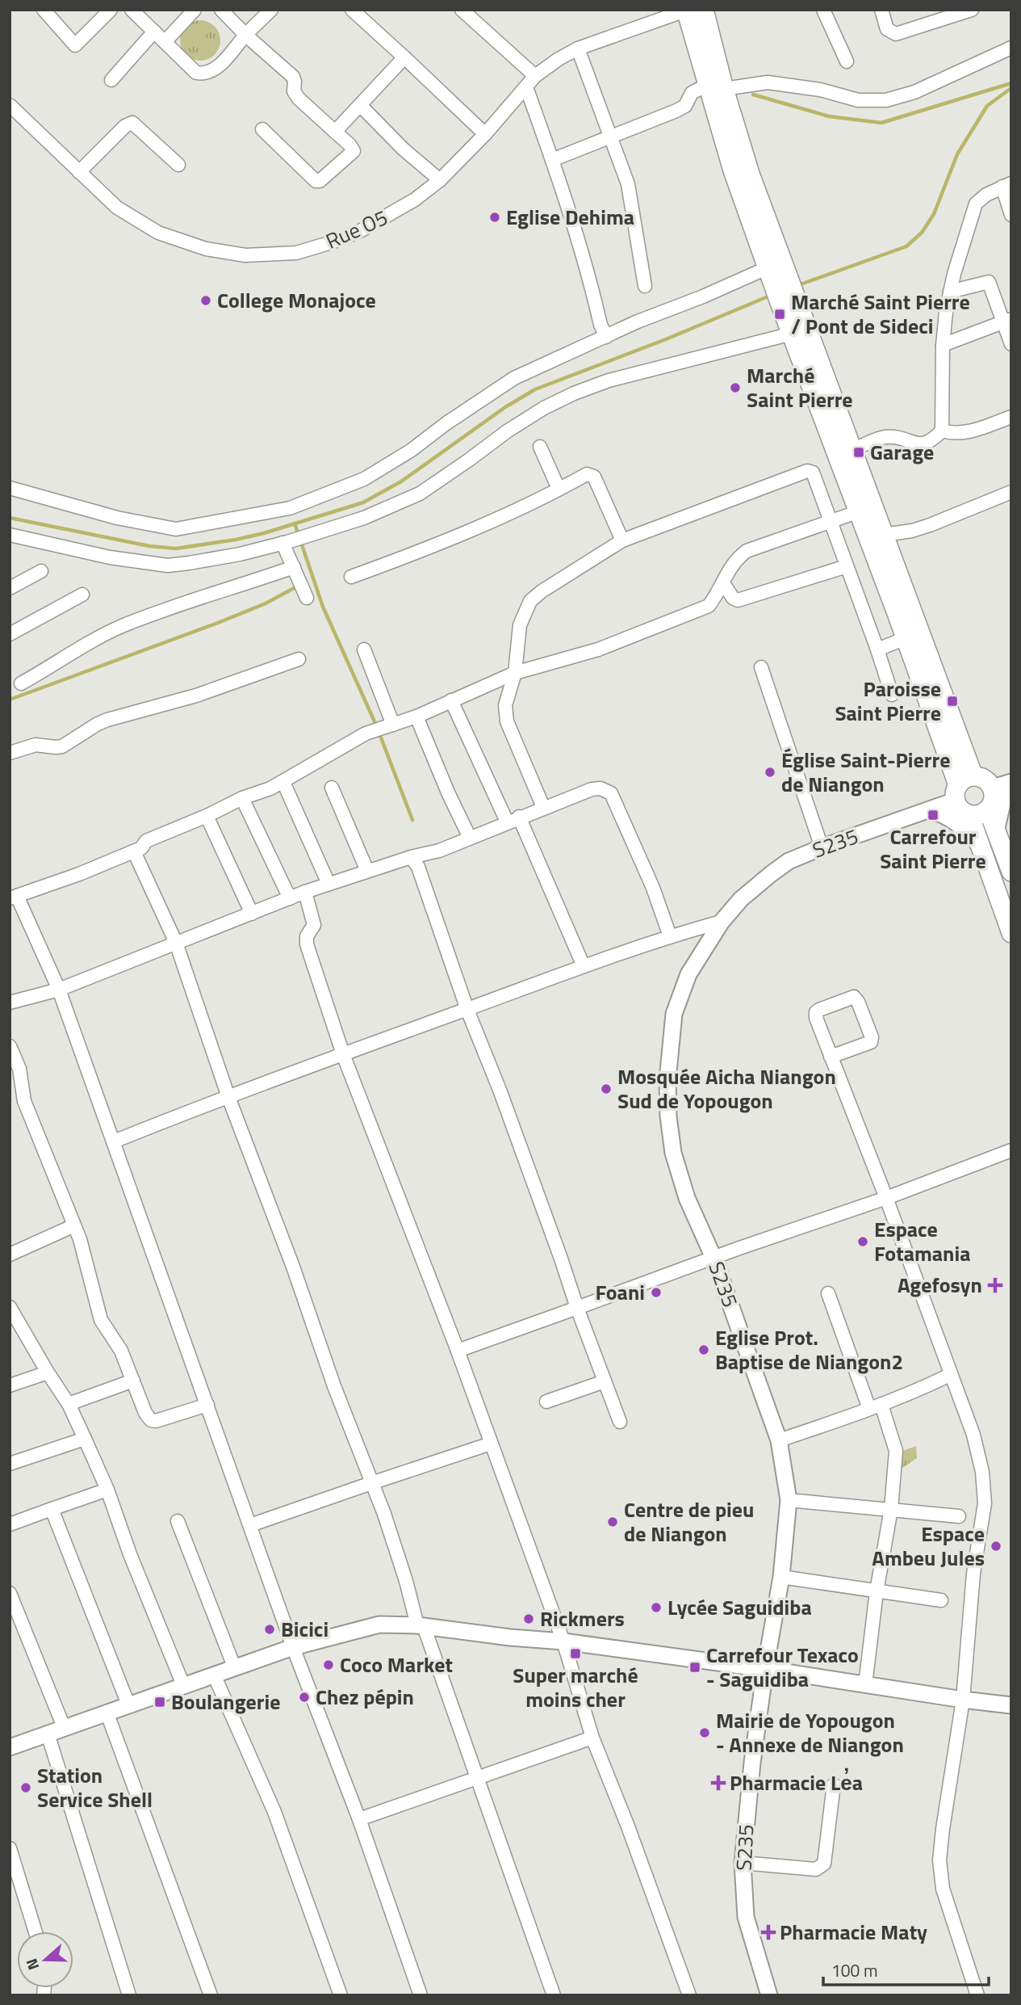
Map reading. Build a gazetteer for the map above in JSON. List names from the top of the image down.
{
  "streets": {
    "street": ["Rue O5", "S235"]
  },
  "places": {
    "other": [
      "Eglise Dehima",
      "College Monajoce",
      "Marché Saint Pierre",
      "Église Saint-Pierre de Niangon",
      "Mosquée Aicha Niangon Sud de Yopougon",
      "Espace Fotamania",
      "Foani",
      "Eglise Prot. Baptise de Niangon2",
      "Centre de pieu de Niangon",
      "Espace Ambeu Jules",
      "Lycée Saguidiba",
      "Rickmers",
      "Bicici",
      "Coco Market",
      "Chez pépin",
      "Mairie de Yopougon - Annexe de Niangon",
      "Station Service Shell"
    ],
    "transit": [
      "Marché Saint Pierre / Pont de Sideci",
      "Garage",
      "Paroisse Saint Pierre",
      "Carrefour Saint Pierre",
      "Super marché moins cher",
      "Carrefour Texaco - Saguidiba",
      "Boulangerie"
    ],
    "health": ["Agefosyn", "Pharmacie Le̓a", "Pharmacie Maty"]
  },
  "scale_bar": "100 m",
  "north": "left"
}
